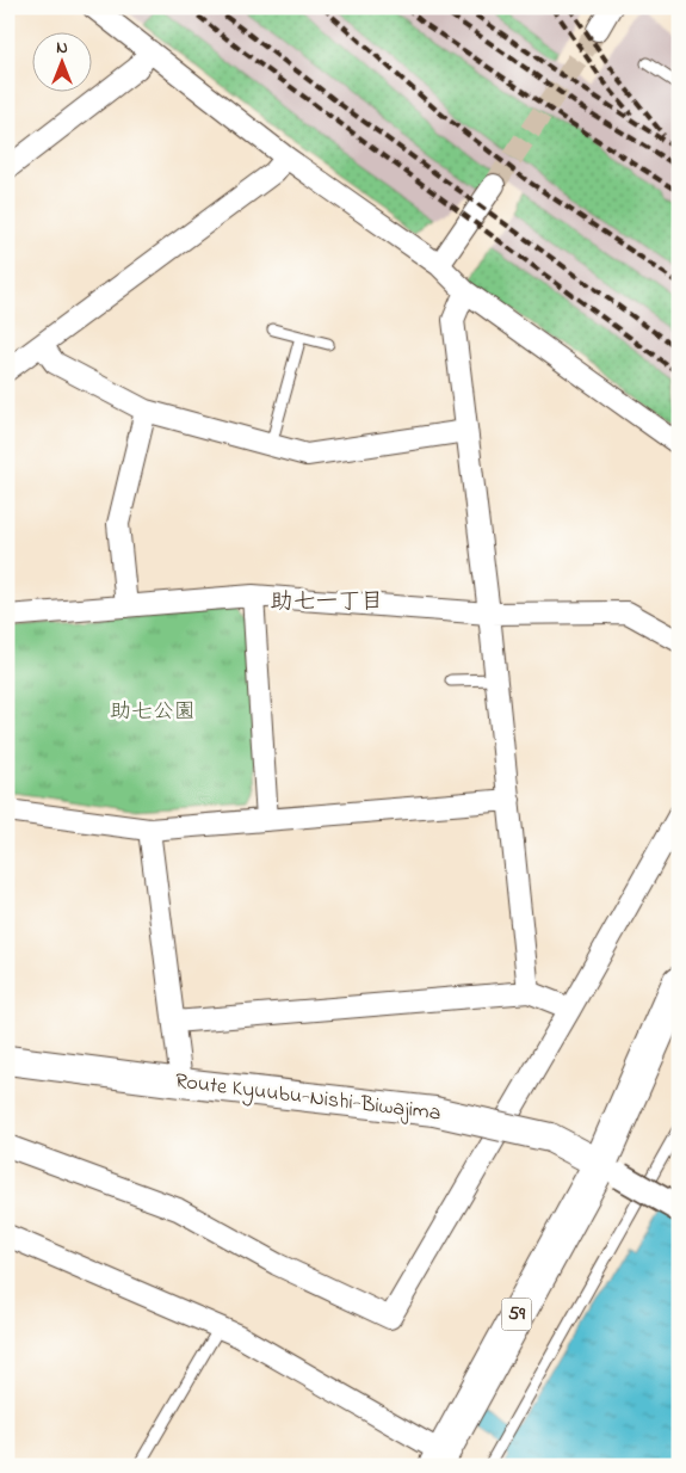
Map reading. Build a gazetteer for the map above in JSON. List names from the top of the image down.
{
  "streets": {
    "main road": ["Route Kyuubu-Nishi-Biwajima", "59"]
  },
  "crossings": [
    ["Route Kyuubu-Nishi-Biwajima", "59"]
  ],
  "districts": ["助七一丁目"],
  "parks": ["助七公園"],
  "north": "top"
}
